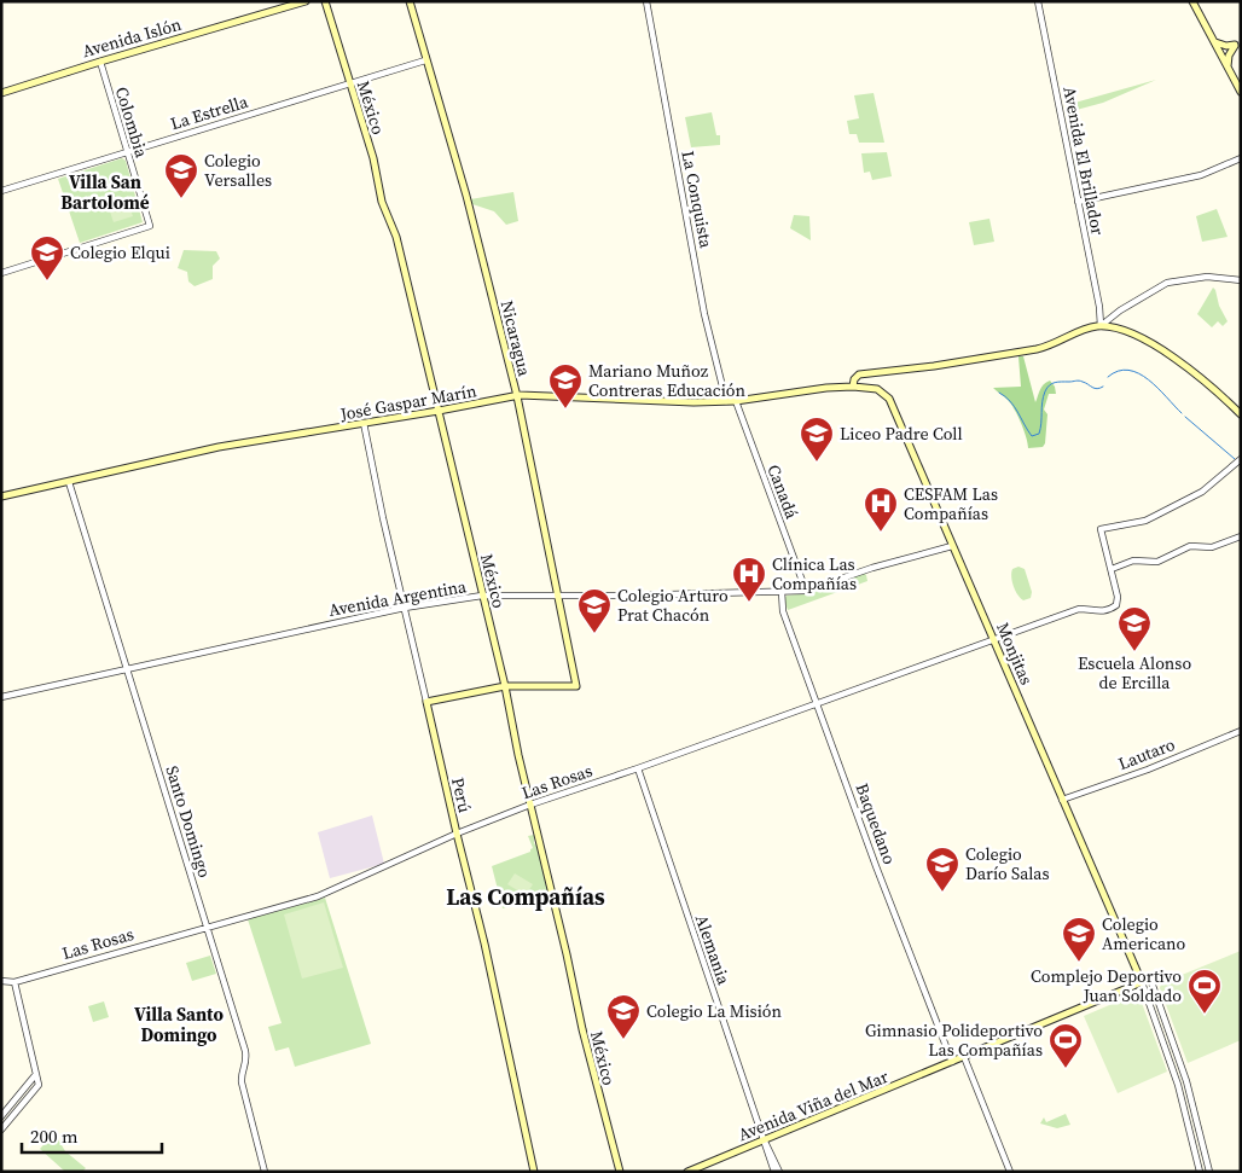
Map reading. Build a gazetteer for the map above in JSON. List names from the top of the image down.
{
  "streets": {
    "main road": [
      "Avenida Islón",
      "México",
      "Nicaragua",
      "José Gaspar Marín",
      "Monjitas",
      "Perú",
      "Avenida Viña del Mar"
    ],
    "street": [
      "La Estrella",
      "Colombia",
      "Avenida El Brillador",
      "La Conquista",
      "Canadá",
      "Avenida Argentina",
      "Lautaro",
      "Las Rosas",
      "Santo Domingo",
      "Baquedano",
      "Alemania"
    ]
  },
  "crossings": [
    ["Avenida Islón", "Colombia"],
    ["México", "La Estrella"],
    ["México", "Nicaragua"],
    ["México", "José Gaspar Marín"],
    ["México", "Avenida Argentina"],
    ["México", "Las Rosas"],
    ["La Estrella", "Colombia"],
    ["La Estrella", "Nicaragua"],
    ["La Conquista", "José Gaspar Marín"],
    ["Nicaragua", "José Gaspar Marín"],
    ["Nicaragua", "Avenida Argentina"],
    ["José Gaspar Marín", "Canadá"],
    ["José Gaspar Marín", "Monjitas"],
    ["José Gaspar Marín", "Perú"],
    ["José Gaspar Marín", "Santo Domingo"],
    ["Canadá", "Avenida Argentina"],
    ["Avenida Argentina", "Monjitas"],
    ["Avenida Argentina", "Perú"],
    ["Avenida Argentina", "Santo Domingo"],
    ["Avenida Argentina", "Baquedano"],
    ["Monjitas", "Lautaro"],
    ["Monjitas", "Las Rosas"],
    ["Monjitas", "Avenida Viña del Mar"],
    ["Las Rosas", "Perú"],
    ["Las Rosas", "Santo Domingo"],
    ["Las Rosas", "Baquedano"],
    ["Las Rosas", "Alemania"],
    ["Baquedano", "Avenida Viña del Mar"],
    ["Alemania", "Avenida Viña del Mar"]
  ],
  "districts": ["Villa San Bartolomé", "Las Compañías", "Villa Santo Domingo"],
  "places": {
    "school or university": [
      "Colegio Versalles",
      "Colegio Elqui",
      "Mariano Muñoz Contreras Educación",
      "Liceo Padre Coll",
      "Colegio Arturo Prat Chacón",
      "Escuela Alonso de Ercilla",
      "Colegio Darío Salas",
      "Colegio Americano",
      "Colegio La Misión"
    ],
    "hospital": ["CESFAM Las Compañías", "Clínica Las Compañías"],
    "sports": ["Complejo Deportivo Juan Soldado", "Gimnasio Polideportivo Las Compañías"]
  },
  "scale_bar": "200 m"
}
